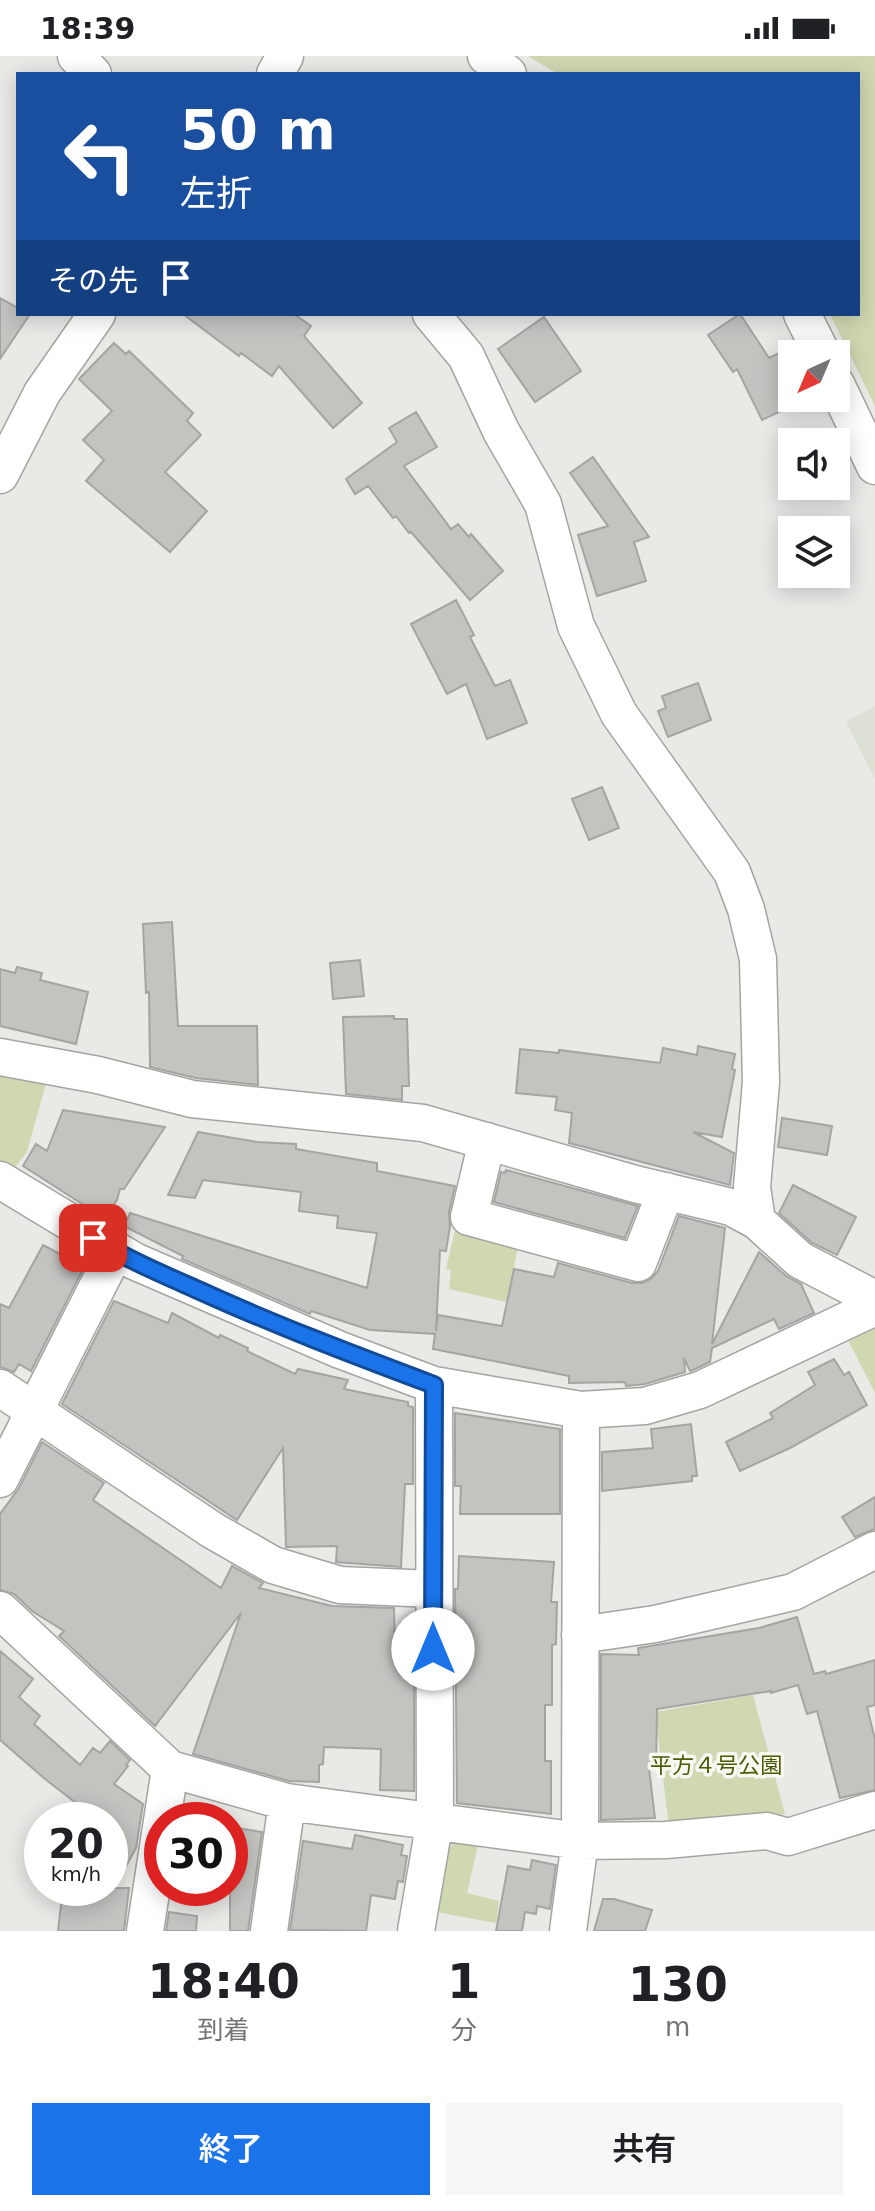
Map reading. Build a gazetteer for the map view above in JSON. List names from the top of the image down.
{
  "parks": ["平方４号公園"],
  "north": "bottom left",
  "page": {
    "status": "18:39",
    "turn": ["50 m", "左折"],
    "then": "その先",
    "speed": "20 km/h",
    "limit": "30",
    "eta": [
      "18:40",
      "到着",
      "1",
      "分",
      "130",
      "m"
    ],
    "buttons": ["終了", "共有"]
  }
}
